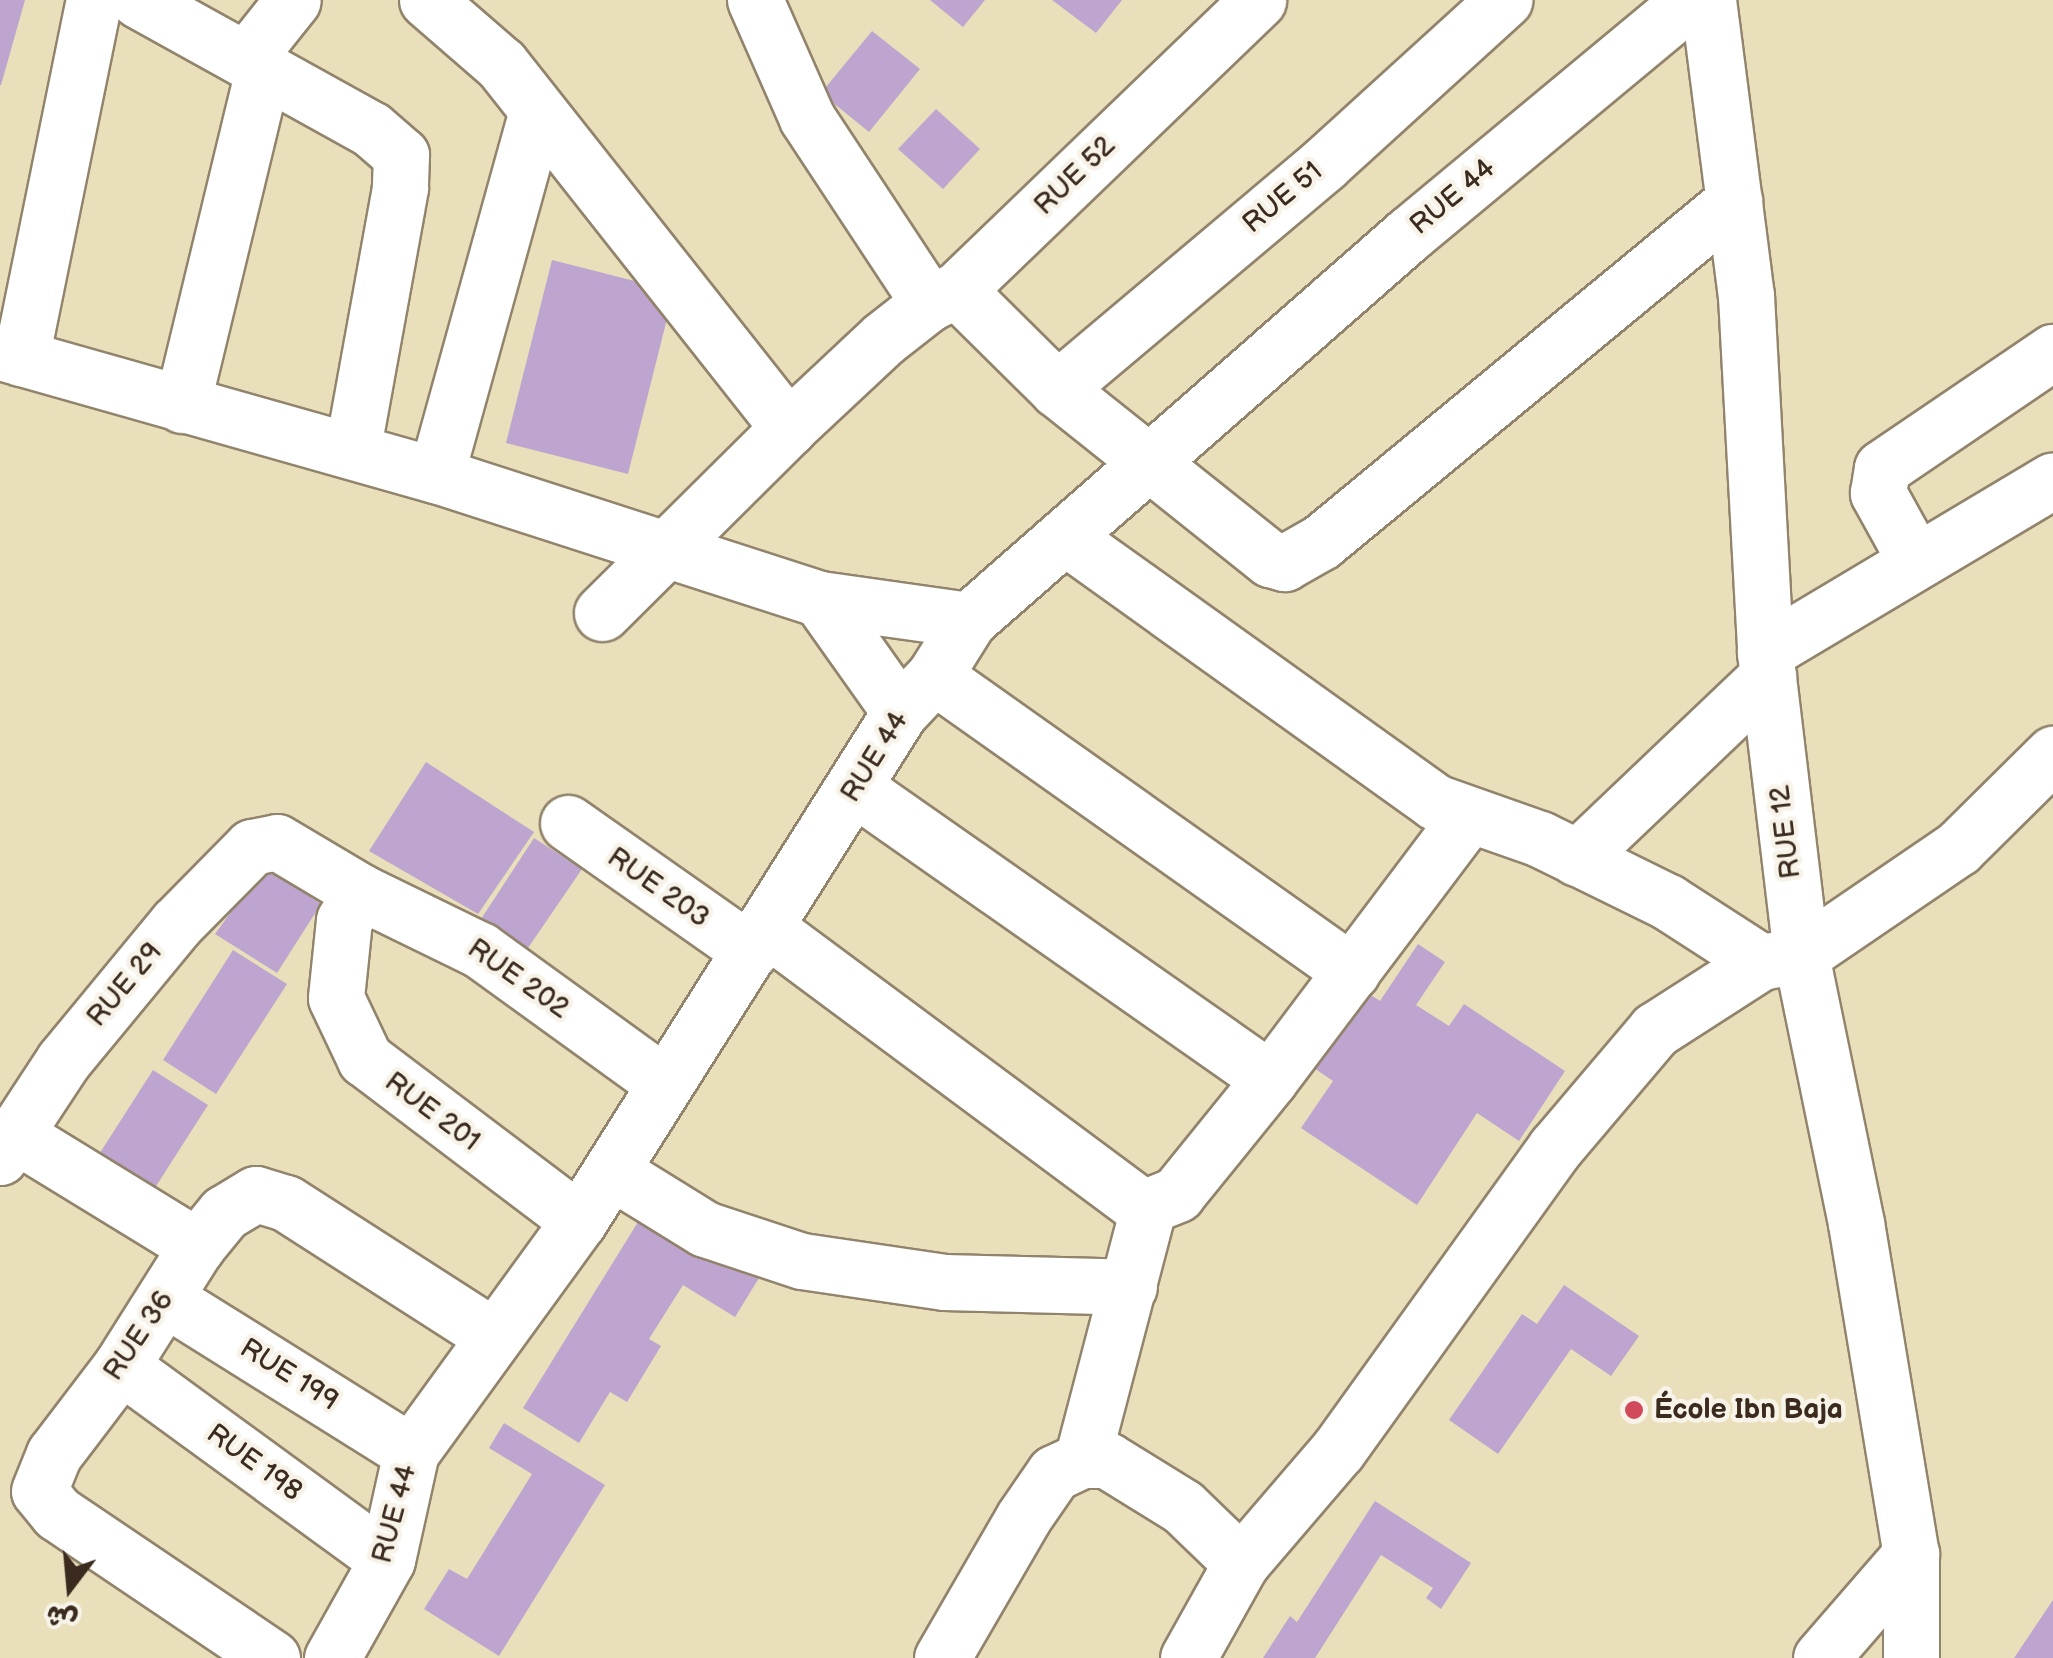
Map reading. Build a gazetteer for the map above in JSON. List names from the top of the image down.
{
  "streets": {
    "street": [
      "RUE 52",
      "RUE 44",
      "RUE 51",
      "RUE 12",
      "RUE 203",
      "RUE 202",
      "RUE 29",
      "RUE 201",
      "RUE 36",
      "RUE 199",
      "RUE 198"
    ]
  },
  "crossings": [
    ["RUE 44", "RUE 12"],
    ["RUE 44", "RUE 203"],
    ["RUE 44", "RUE 202"],
    ["RUE 44", "RUE 201"],
    ["RUE 44", "RUE 36"],
    ["RUE 44", "RUE 199"],
    ["RUE 44", "RUE 198"],
    ["RUE 202", "RUE 29"],
    ["RUE 202", "RUE 201"],
    ["RUE 29", "RUE 201"],
    ["RUE 36", "RUE 199"],
    ["RUE 36", "RUE 198"]
  ],
  "places": ["École Ibn Baja"],
  "north": "bottom"
}
